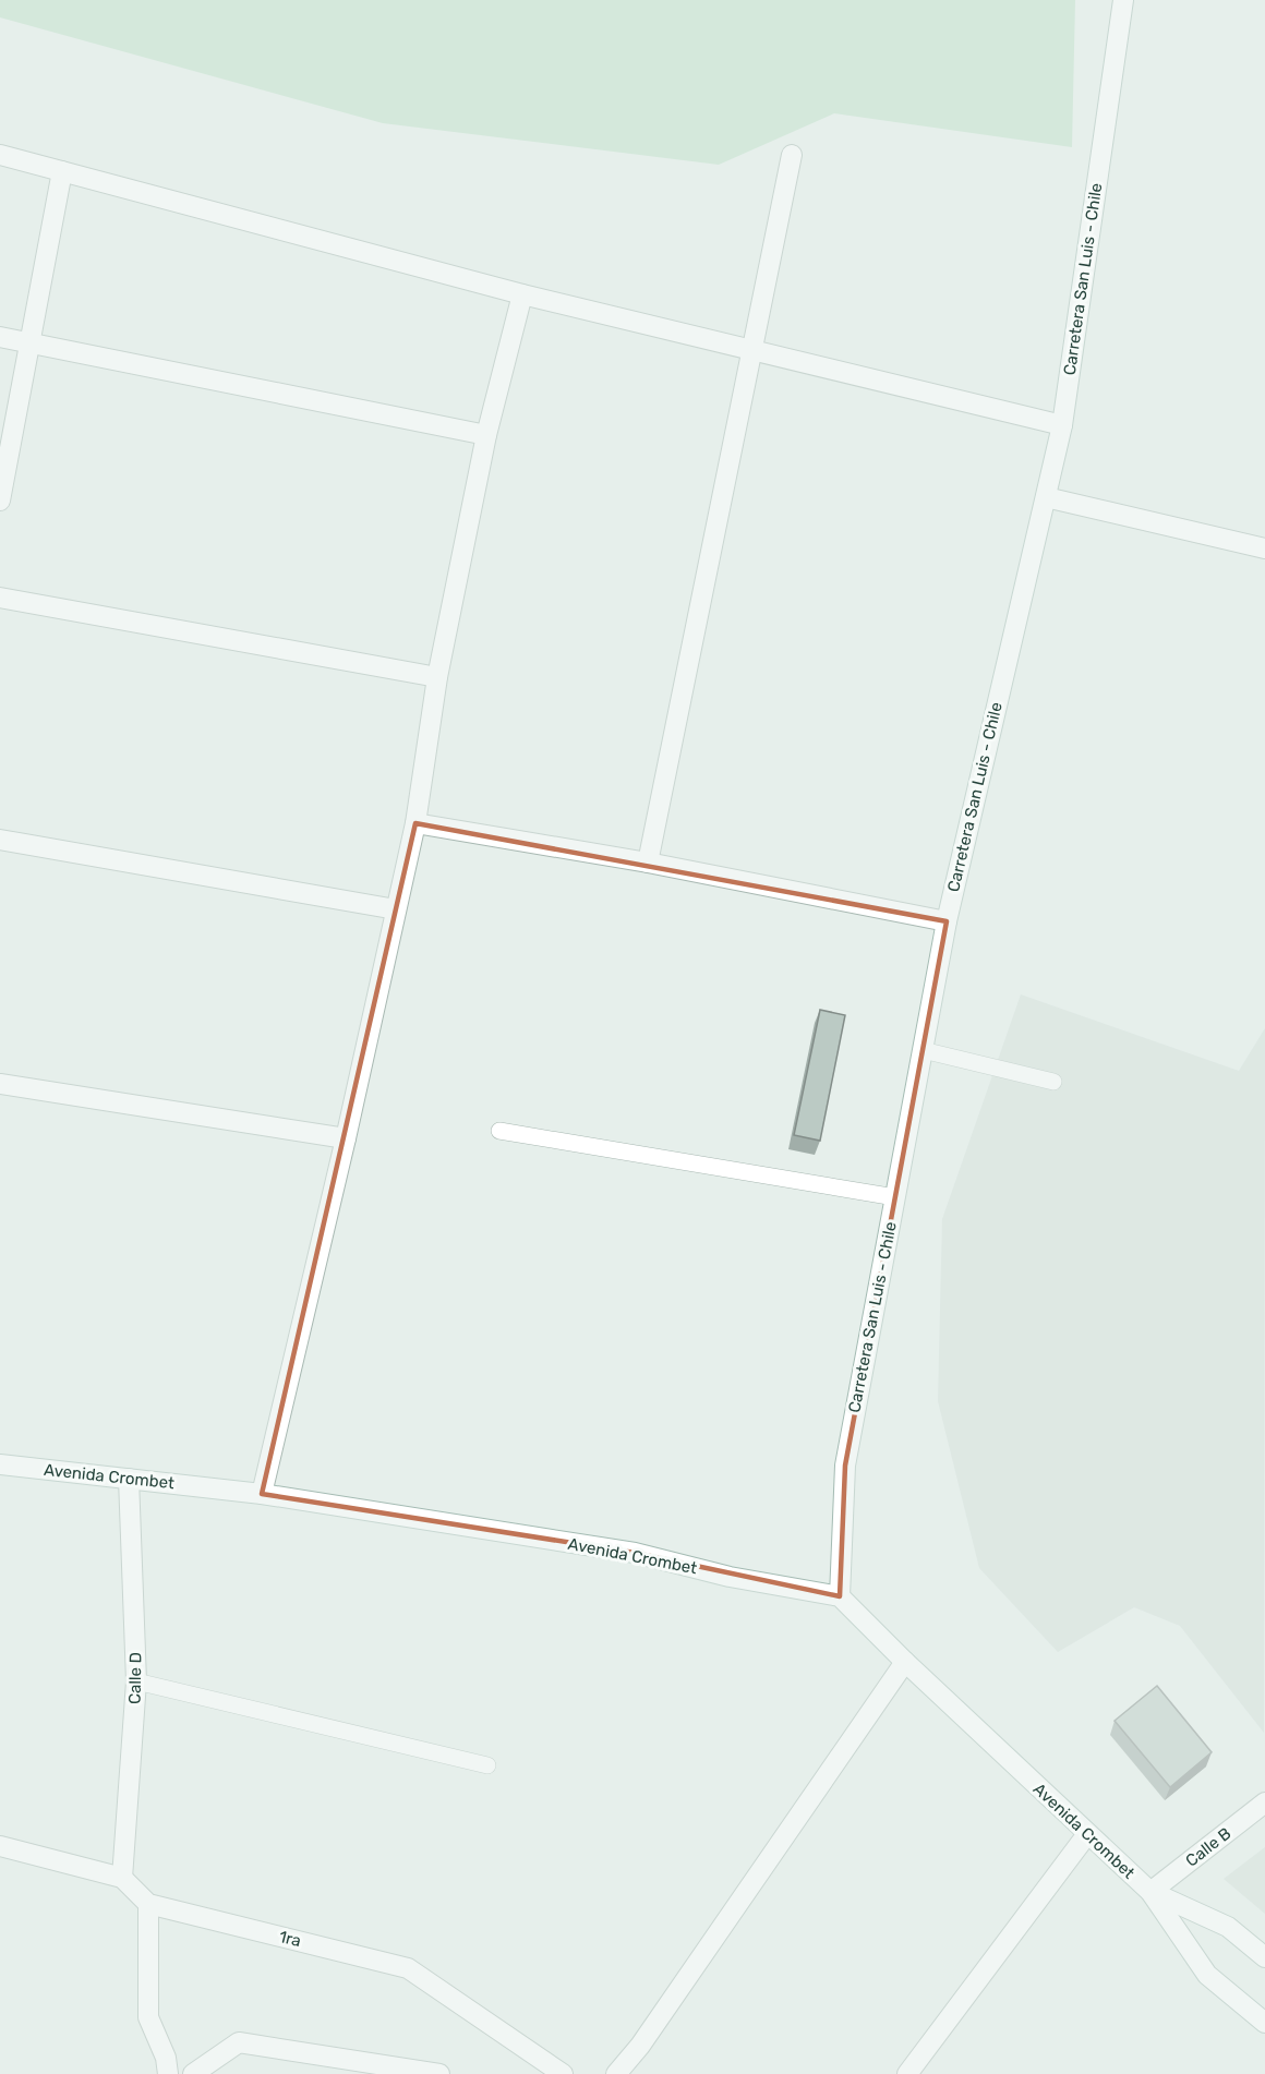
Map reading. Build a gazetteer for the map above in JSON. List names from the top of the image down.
{
  "streets": {
    "street": [
      "Carretera San Luis - Chile",
      "Avenida Crombet",
      "Calle D",
      "Calle B",
      "1ra"
    ]
  },
  "crossings": [
    ["Carretera San Luis - Chile", "Avenida Crombet"],
    ["Avenida Crombet", "Calle D"],
    ["Avenida Crombet", "Calle B"]
  ]
}
